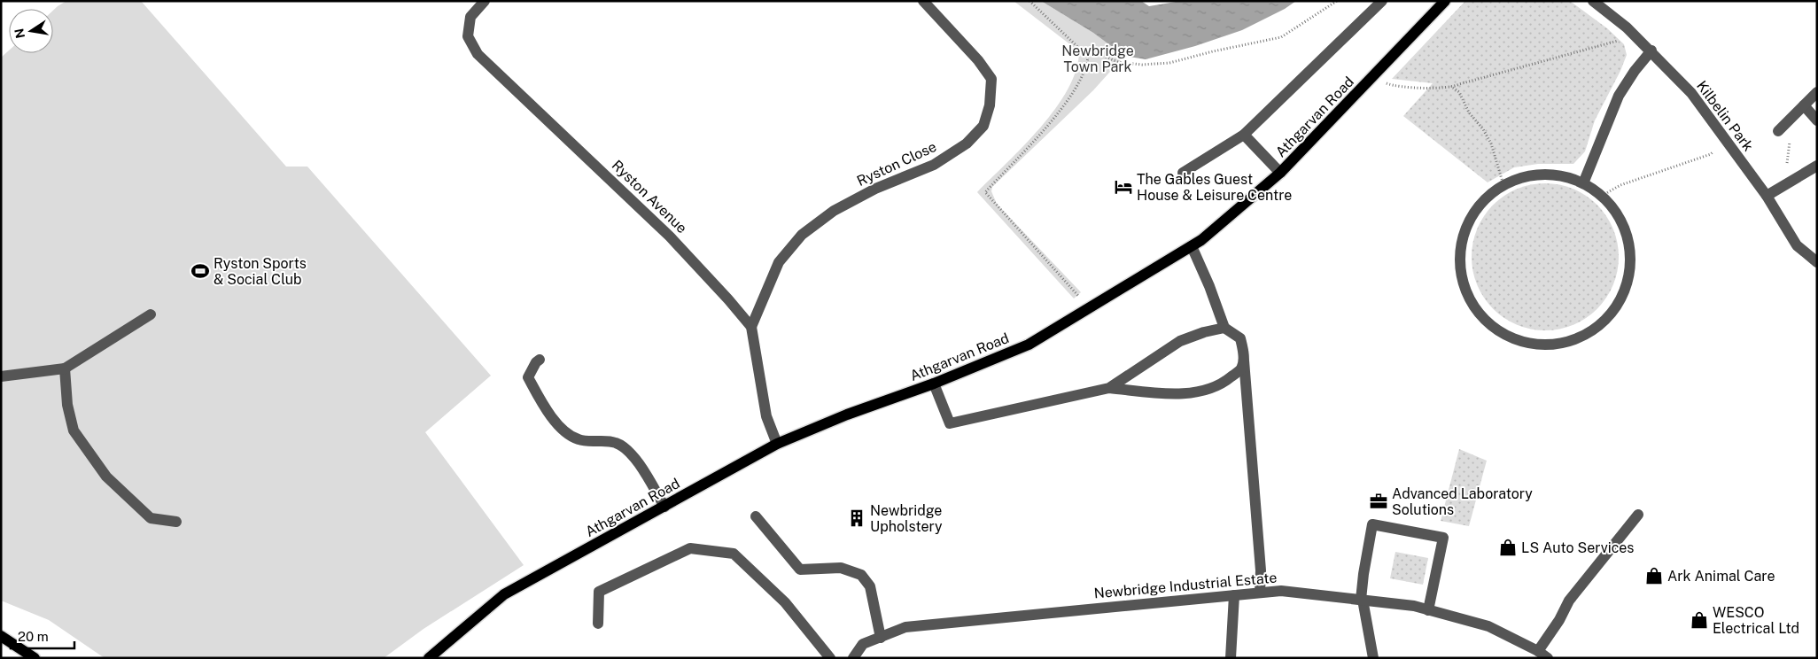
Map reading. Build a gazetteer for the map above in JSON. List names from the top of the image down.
{
  "streets": {
    "main road": ["Athgarvan Road"],
    "street": [
      "Kilbelin Park",
      "Ryston Close",
      "Ryston Avenue",
      "Newbridge Industrial Estate"
    ]
  },
  "crossings": [
    ["Ryston Close", "Ryston Avenue"]
  ],
  "parks": ["Newbridge Town Park"],
  "places": {
    "hotel": ["The Gables Guest House & Leisure Centre"],
    "sports": ["Ryston Sports & Social Club"],
    "office": ["Advanced Laboratory Solutions"],
    "building": ["Newbridge Upholstery"],
    "shop": ["LS Auto Services", "Ark Animal Care", "WESCO Electrical Ltd"]
  },
  "scale_bar": "20 m",
  "north": "left"
}
